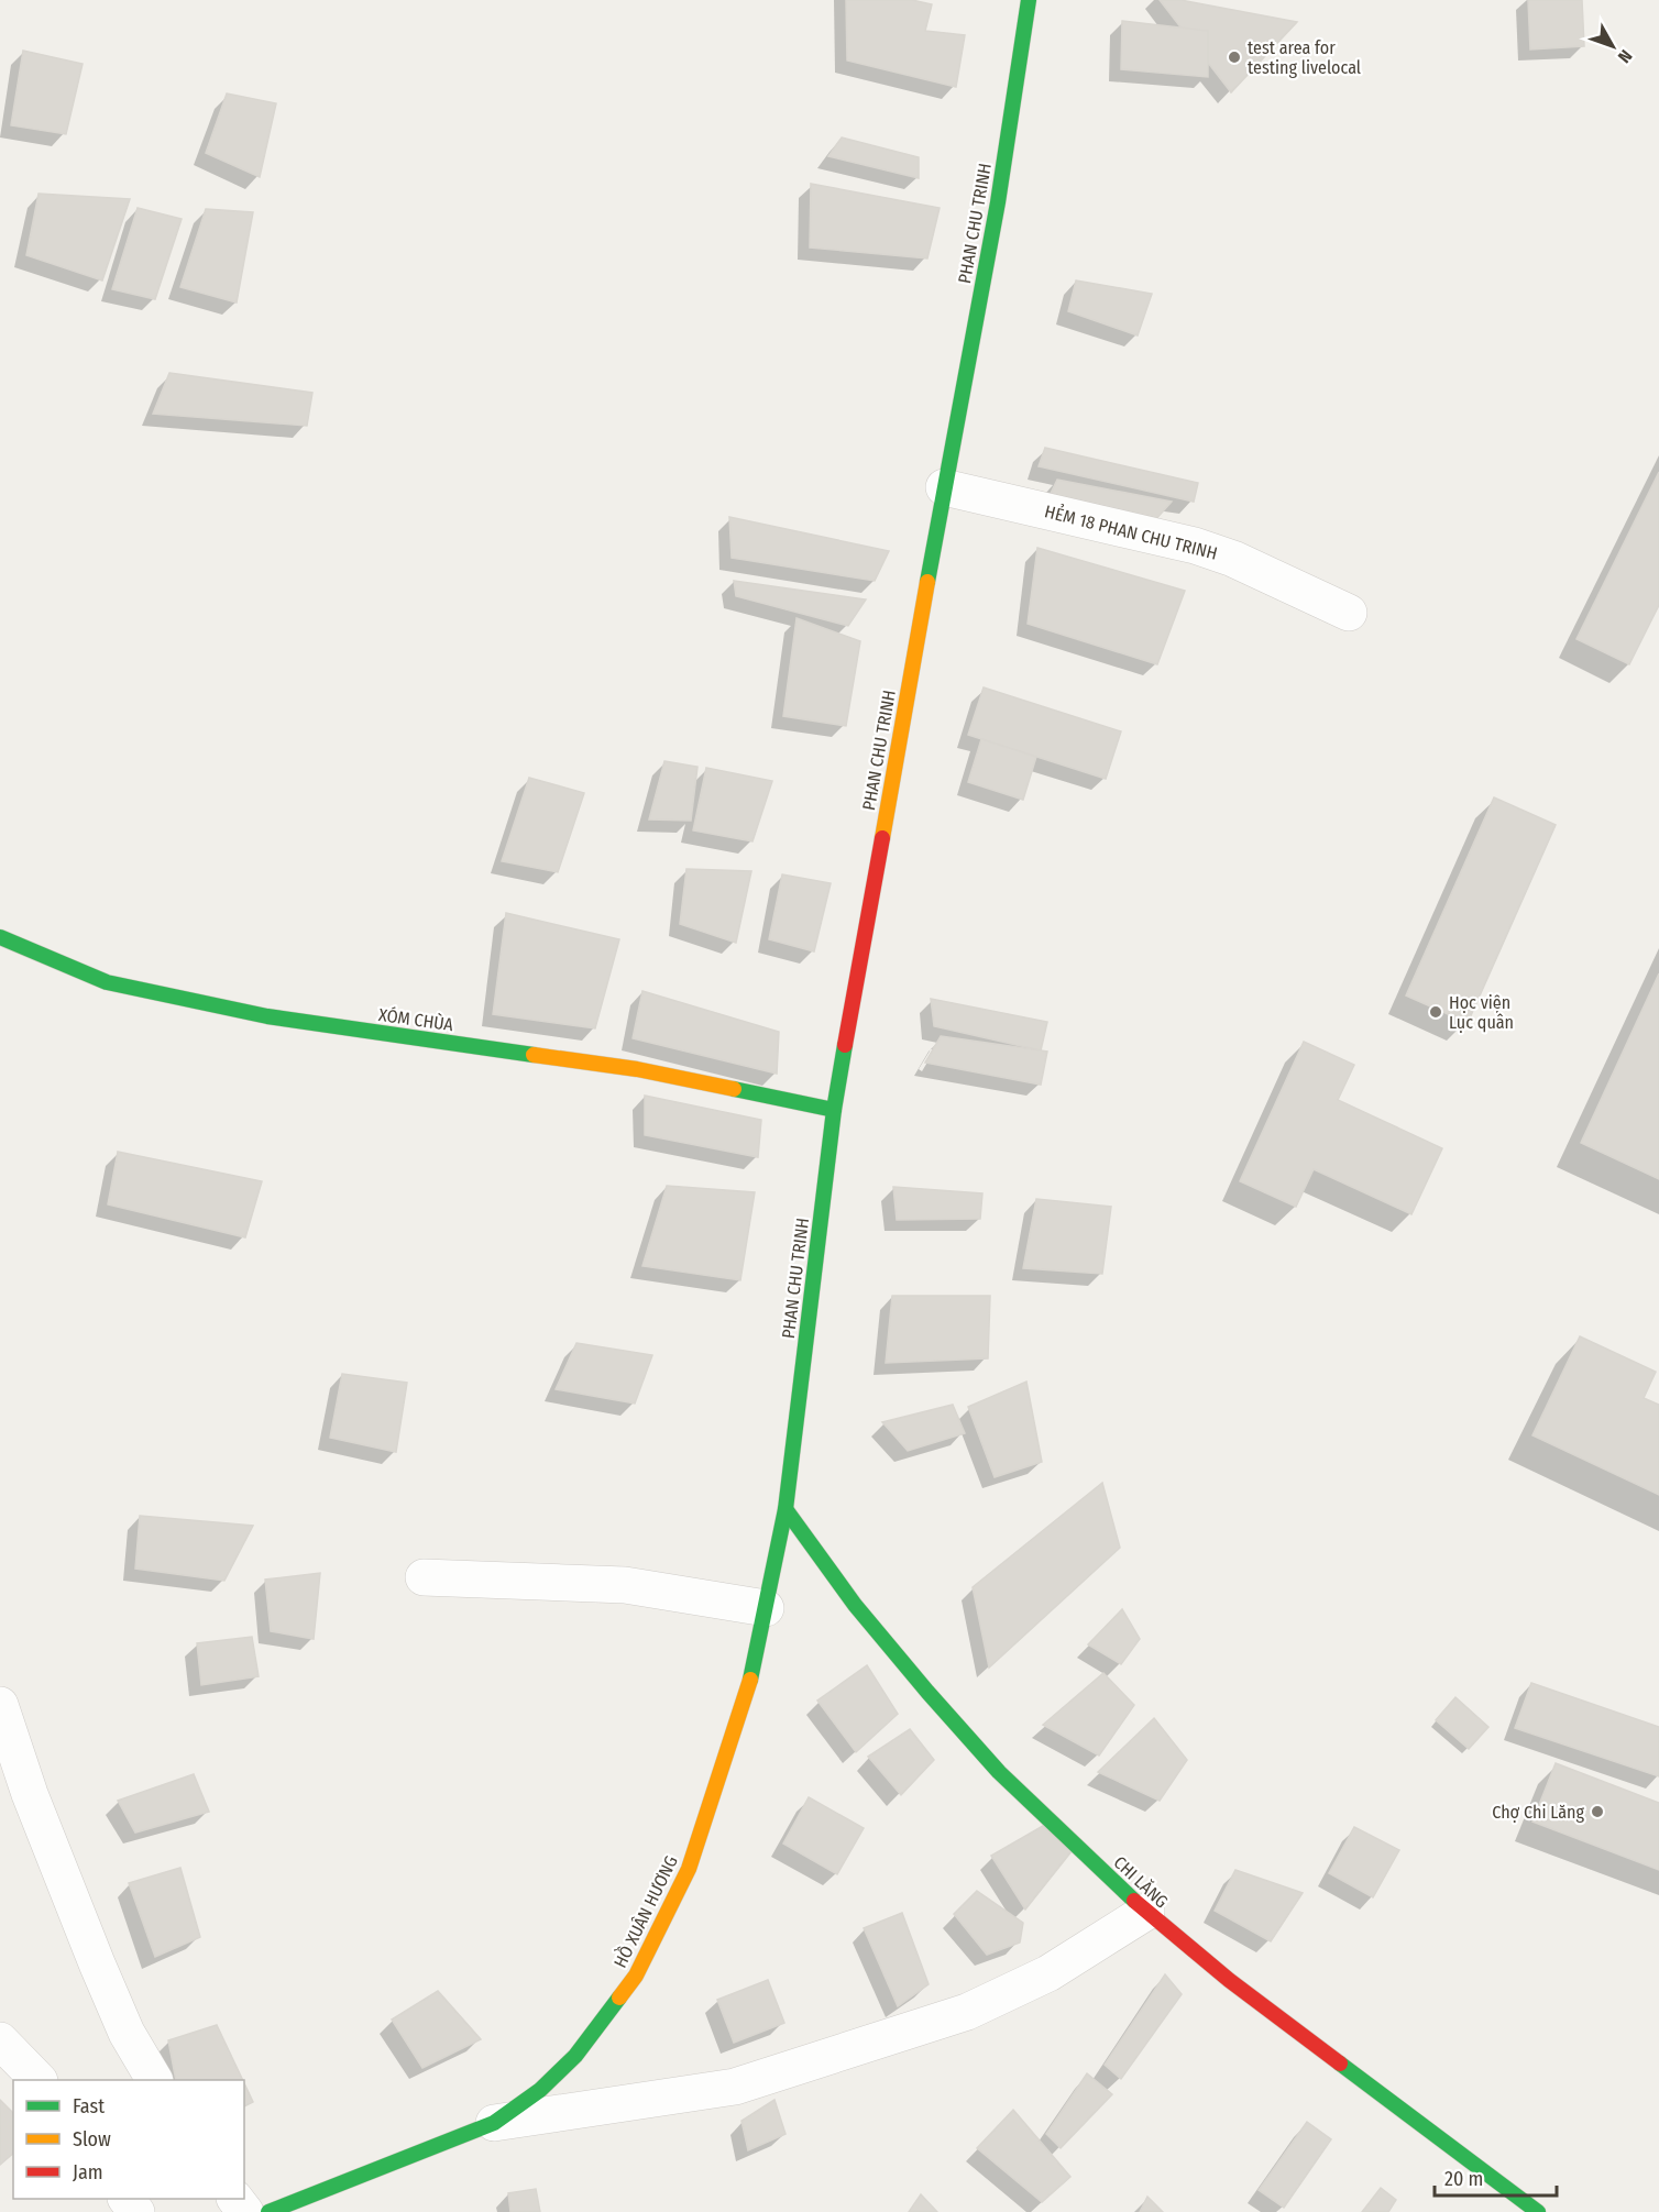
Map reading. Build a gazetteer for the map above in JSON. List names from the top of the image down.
{
  "streets": {
    "main road": [
      "PHAN CHU TRINH",
      "XÓM CHÙA",
      "CHI LĂNG",
      "HỒ XUÂN HƯƠNG"
    ],
    "street": ["HẺM 18 PHAN CHU TRINH"]
  },
  "crossings": [
    ["PHAN CHU TRINH", "HẺM 18 PHAN CHU TRINH"],
    ["PHAN CHU TRINH", "XÓM CHÙA"],
    ["PHAN CHU TRINH", "CHI LĂNG"],
    ["PHAN CHU TRINH", "HỒ XUÂN HƯƠNG"],
    ["CHI LĂNG", "HỒ XUÂN HƯƠNG"]
  ],
  "places": ["test area for testing livelocal", "Học viện Lục quân", "Chợ Chi Lăng"],
  "legend": ["Fast", "Slow", "Jam"],
  "scale_bar": "20 m",
  "north": "bottom right"
}
